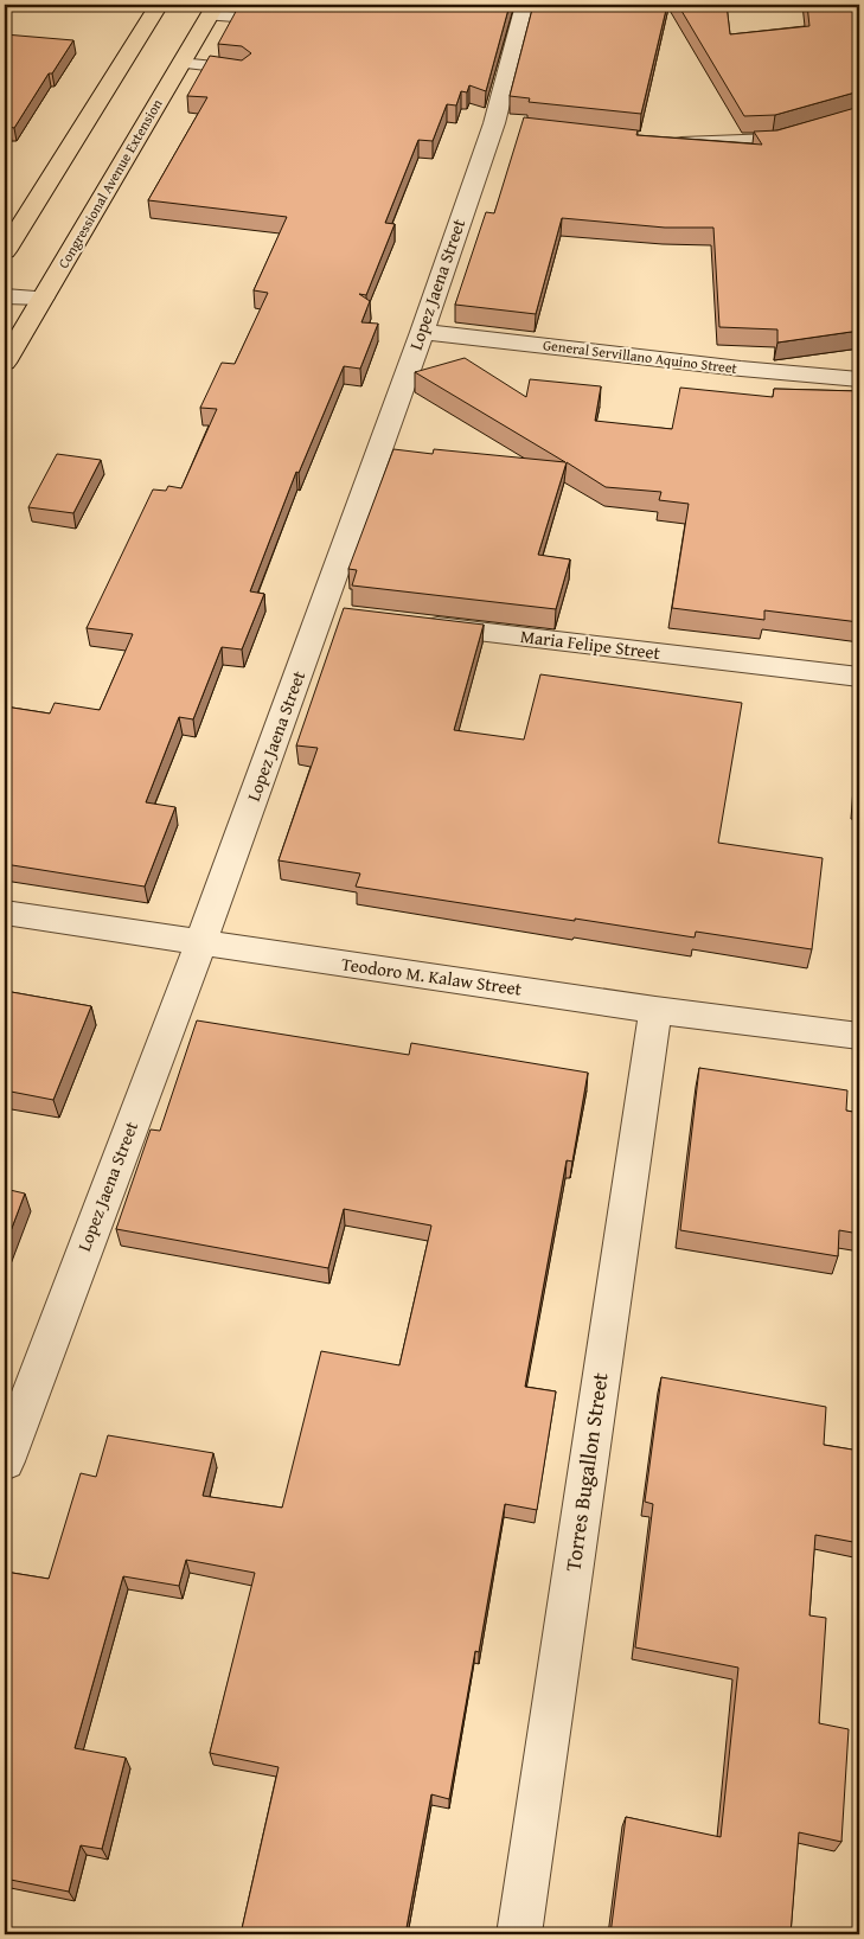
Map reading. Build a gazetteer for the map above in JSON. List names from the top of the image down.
{
  "streets": {
    "main road": ["Congressional Avenue Extension"],
    "street": [
      "Lopez Jaena Street",
      "General Servillano Aquino Street",
      "Maria Felipe Street",
      "Teodoro M. Kalaw Street",
      "Torres Bugallon Street"
    ]
  },
  "crossings": [
    ["Lopez Jaena Street", "General Servillano Aquino Street"],
    ["Lopez Jaena Street", "Teodoro M. Kalaw Street"],
    ["Teodoro M. Kalaw Street", "Torres Bugallon Street"]
  ]
}
